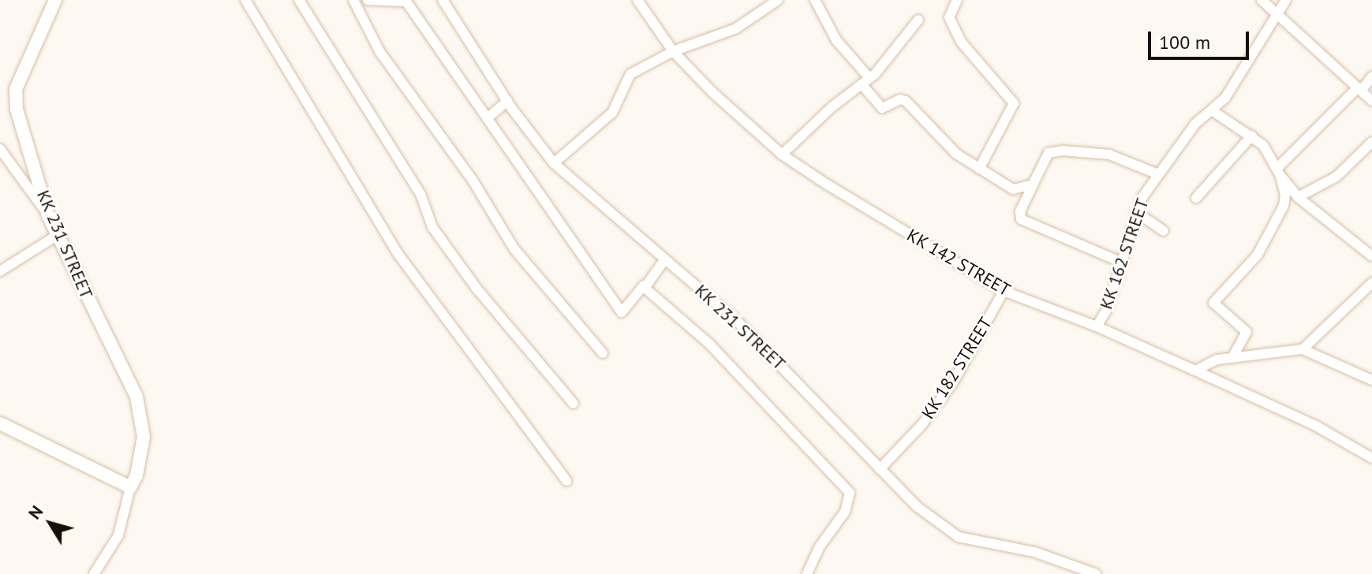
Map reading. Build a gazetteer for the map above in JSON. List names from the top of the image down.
{
  "streets": {
    "main road": ["KK 231 STREET"],
    "street": ["KK 162 STREET", "KK 142 STREET", "KK 182 STREET"]
  },
  "crossings": [
    ["KK 231 STREET", "KK 182 STREET"],
    ["KK 162 STREET", "KK 142 STREET"],
    ["KK 142 STREET", "KK 182 STREET"]
  ],
  "scale_bar": "100 m",
  "north": "top left"
}
